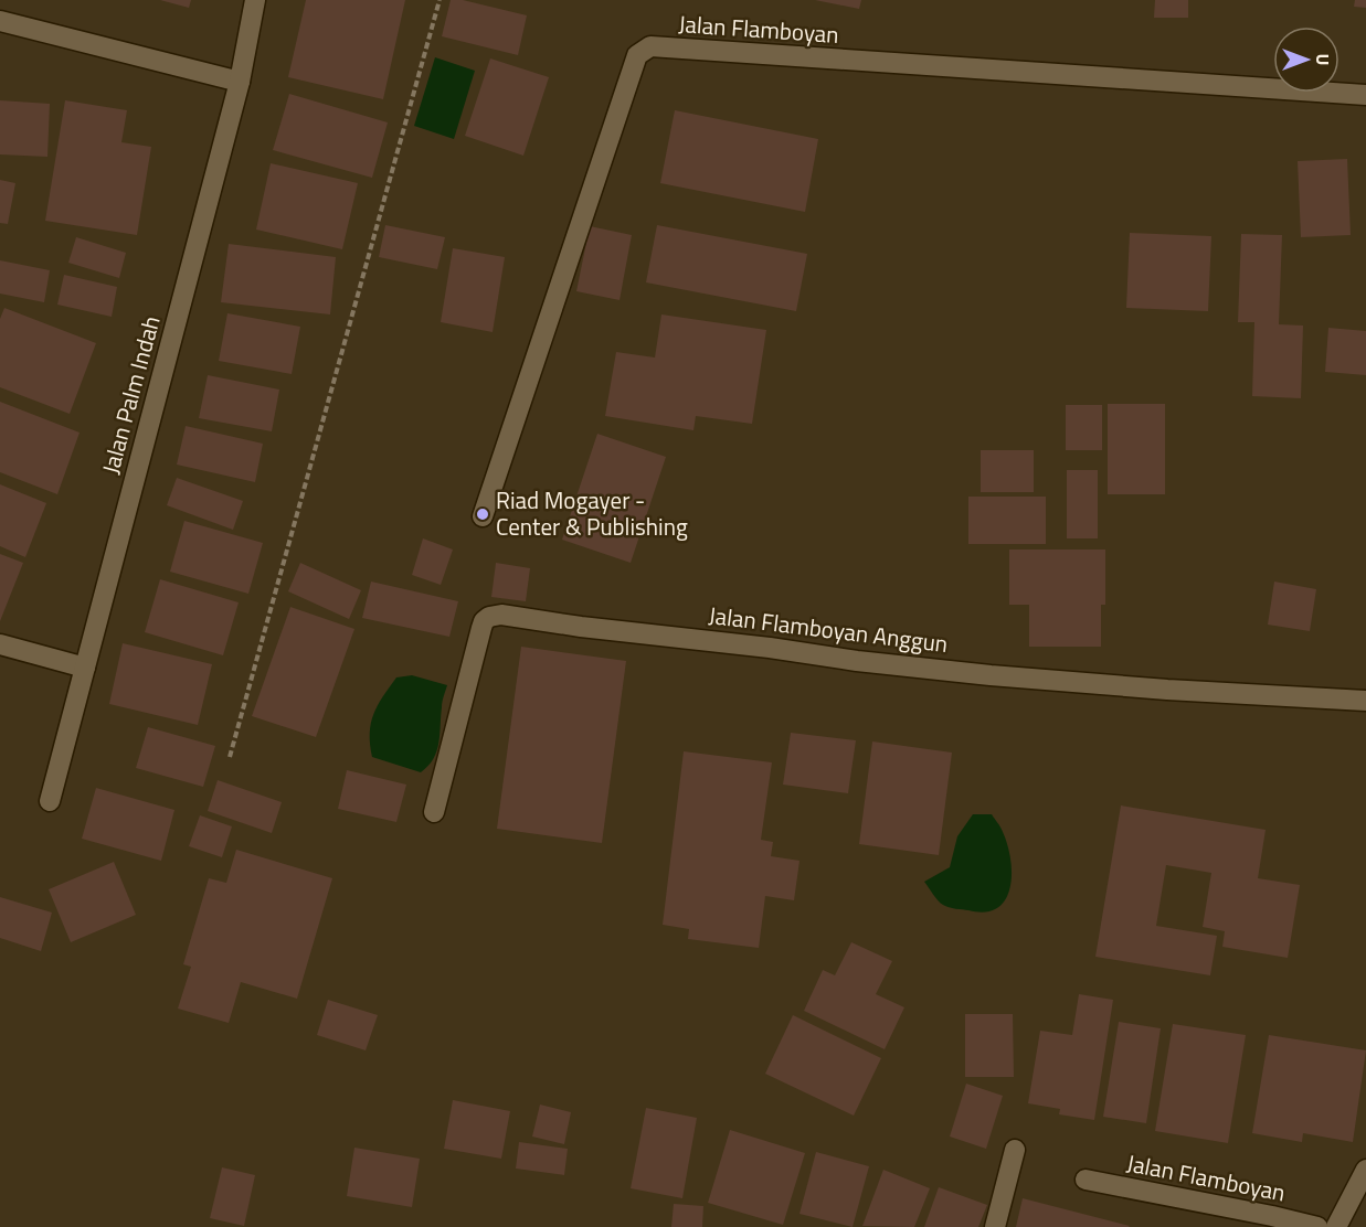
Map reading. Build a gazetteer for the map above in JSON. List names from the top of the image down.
{
  "streets": {
    "street": ["Jalan Flamboyan", "Jalan Palm Indah", "Jalan Flamboyan Anggun"]
  },
  "places": ["Riad Mogayer - Center & Publishing"],
  "north": "right"
}
